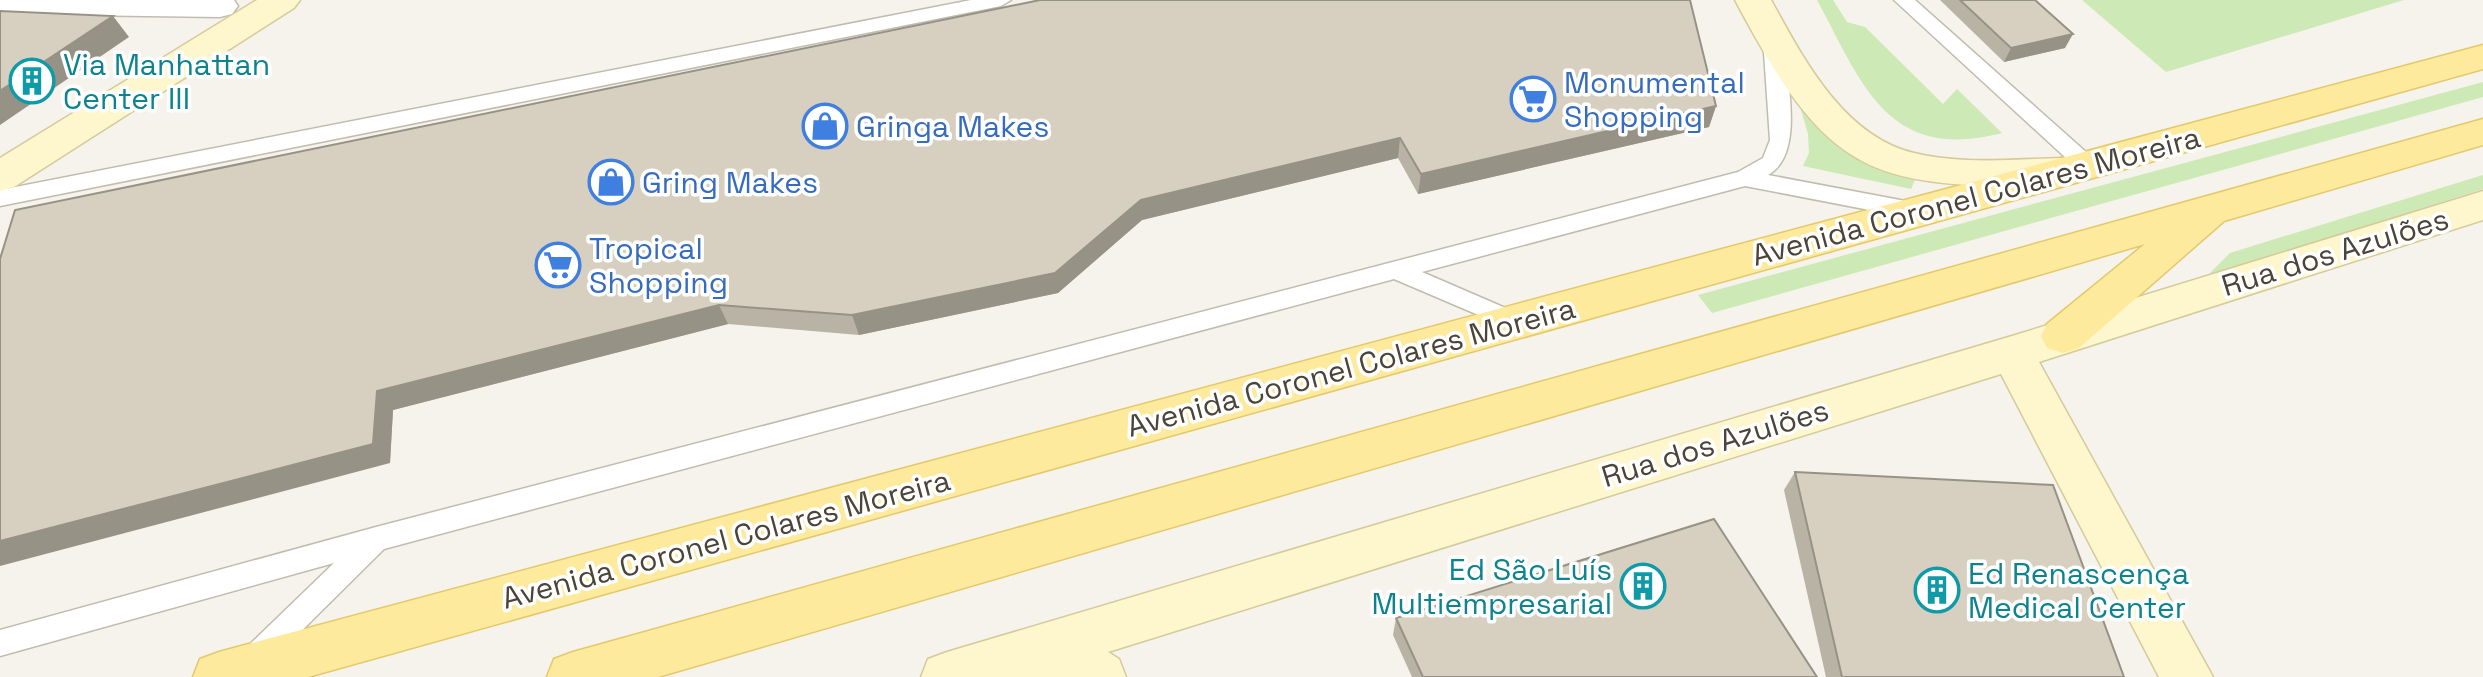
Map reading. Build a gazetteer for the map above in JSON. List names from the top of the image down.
{
  "streets": {
    "main road": ["Avenida Coronel Colares Moreira", "Rua dos Azulões"]
  },
  "places": {
    "building": ["Via Manhattan Center III", "Ed São Luís Multiempresarial", "Ed Renascença Medical Center"],
    "supermarket": ["Monumental Shopping", "Tropical Shopping"],
    "shop": ["Gringa Makes", "Gring Makes"]
  }
}
